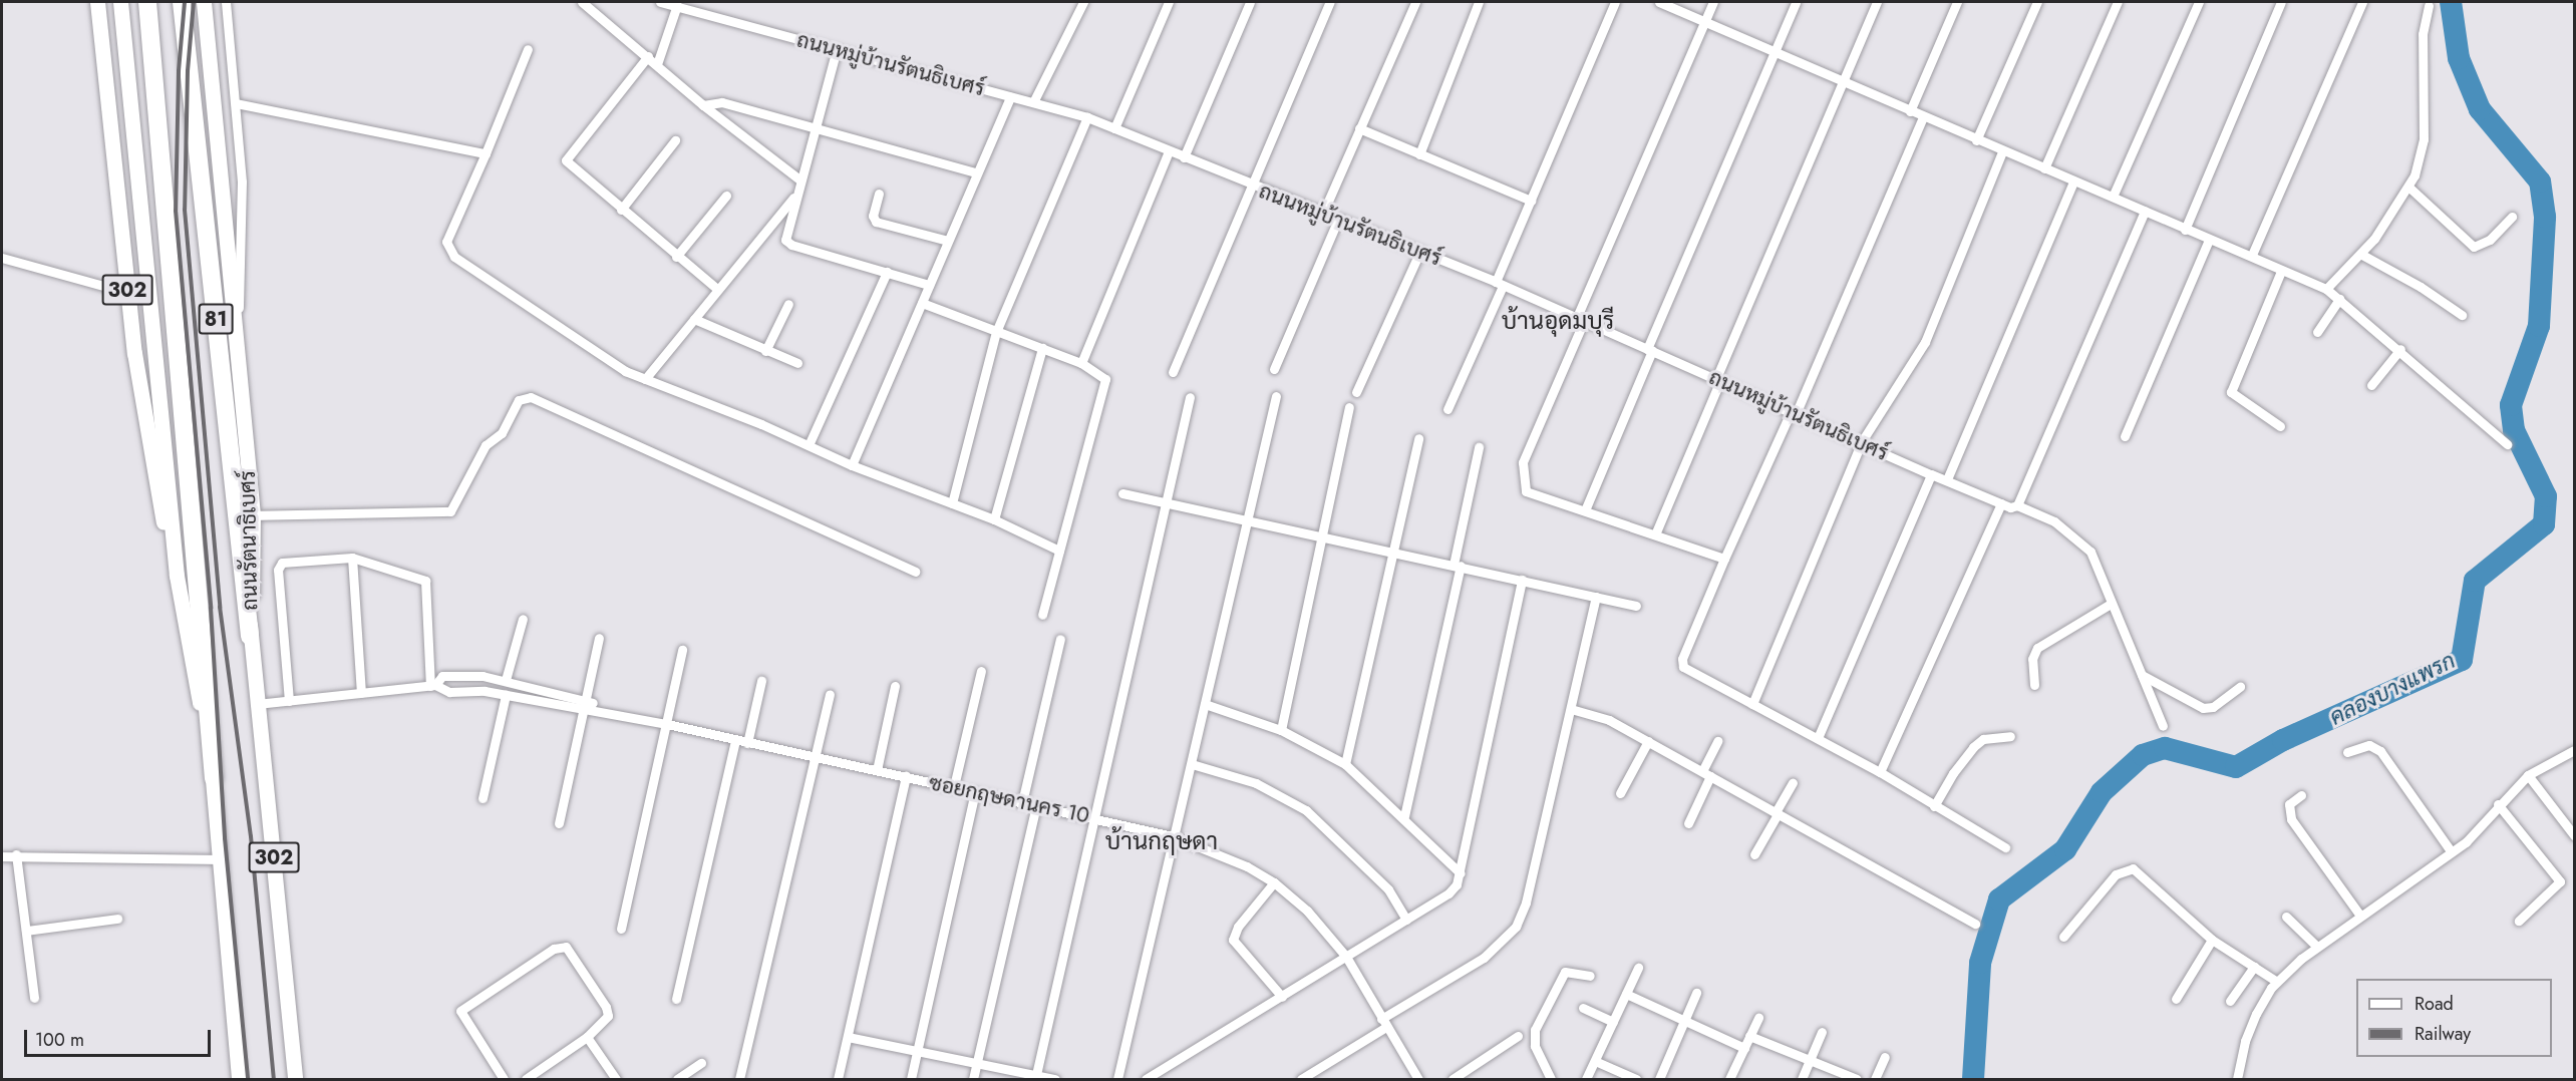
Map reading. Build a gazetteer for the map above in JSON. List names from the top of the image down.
{
  "streets": {
    "highway": ["81"],
    "main road": ["302", "ถนนรัตนาธิเบศร์"],
    "street": ["ถนนหมู่บ้านรัตนธิเบศร์", "ซอยกฤษดานคร 10"]
  },
  "crossings": [
    ["302", "81"],
    ["81", "ถนนรัตนาธิเบศร์"],
    ["ถนนรัตนาธิเบศร์", "ซอยกฤษดานคร 10"]
  ],
  "districts": ["บ้านอุดมบุรี", "บ้านกฤษดา"],
  "water": ["คลองบางแพรก"],
  "legend": ["Road", "Railway"],
  "scale_bar": "100 m"
}
